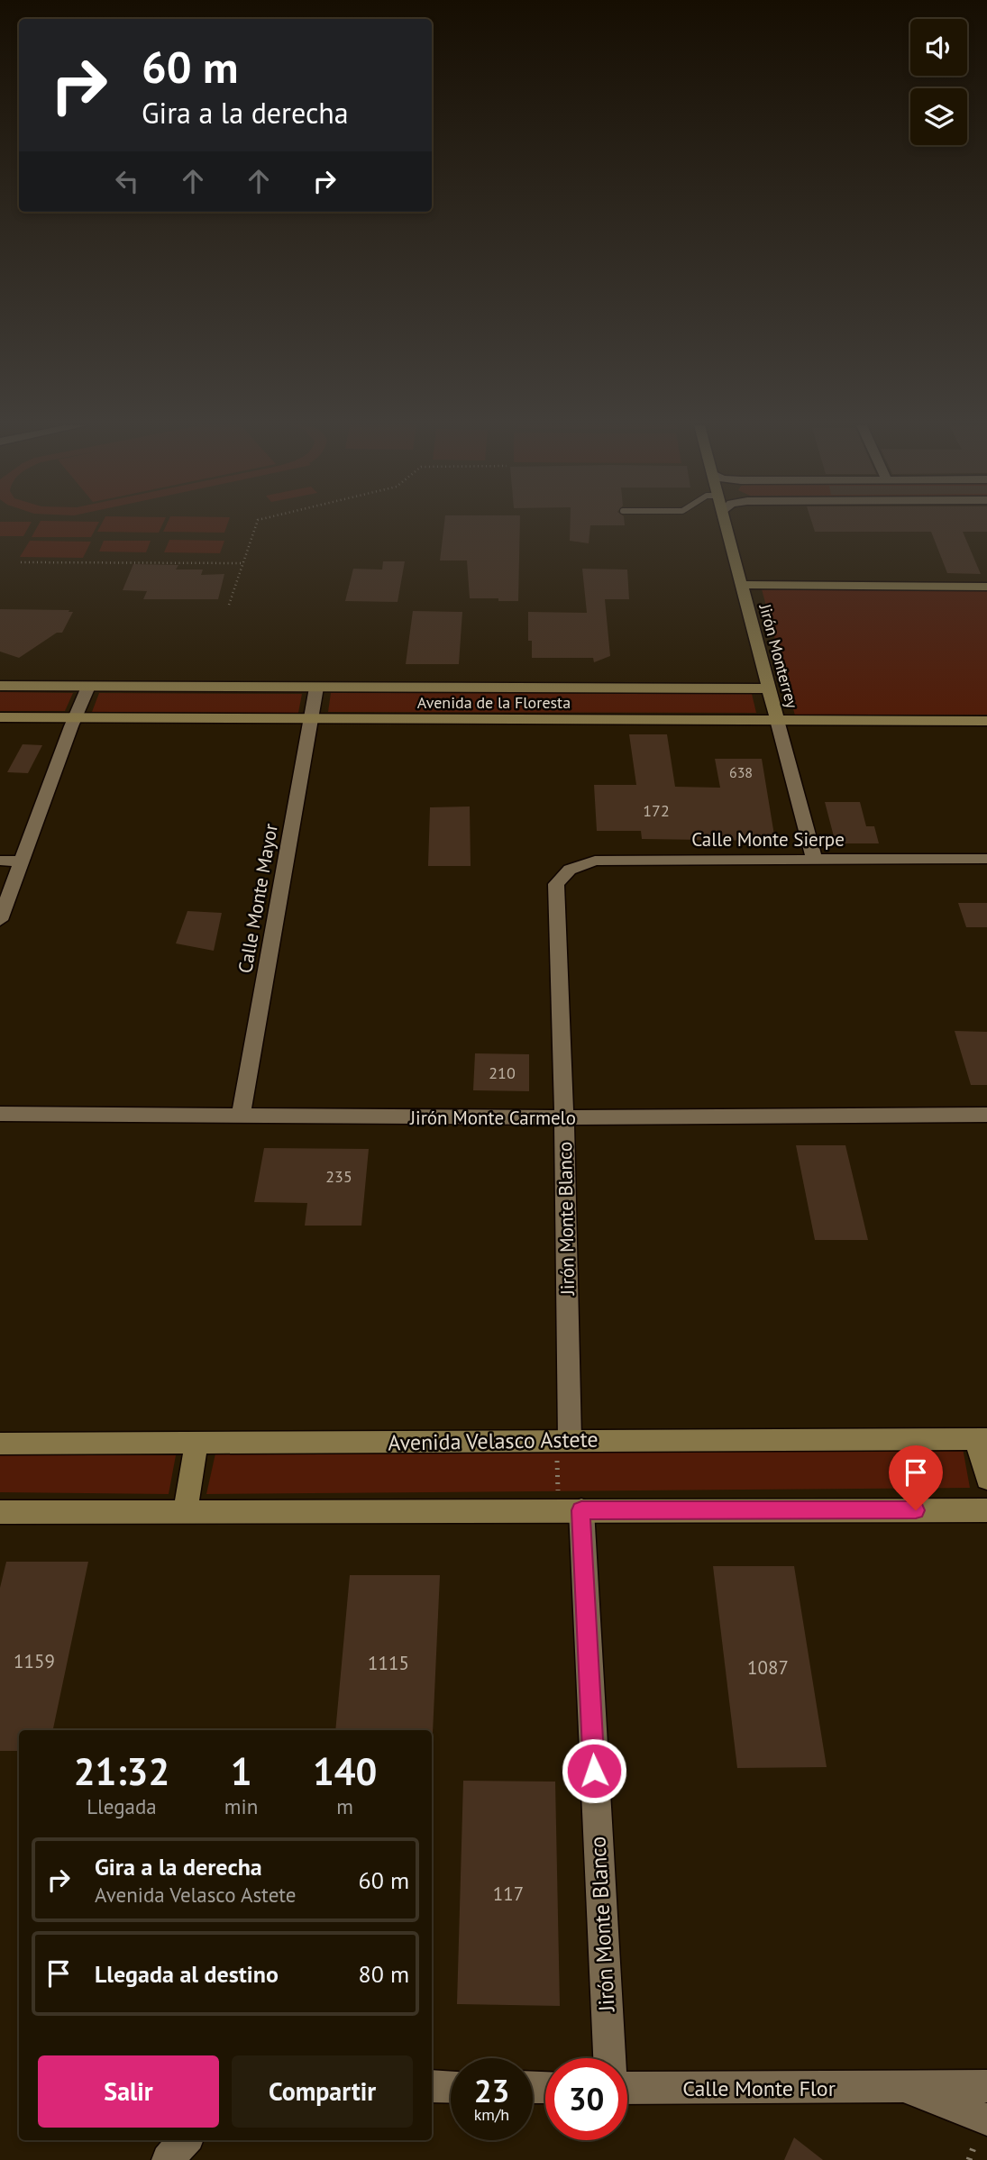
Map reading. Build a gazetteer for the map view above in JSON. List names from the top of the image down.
{
  "streets": {
    "street": [
      "Jirón Monterrey",
      "Avenida de la Floresta",
      "Calle Monte Sierpe",
      "Calle Monte Mayor",
      "Jirón Monte Carmelo",
      "Jirón Monte Blanco",
      "Avenida Velasco Astete",
      "Calle Monte Flor"
    ]
  },
  "crossings": [
    ["Jirón Monterrey", "Avenida de la Floresta"],
    ["Jirón Monterrey", "Calle Monte Sierpe"],
    ["Avenida de la Floresta", "Calle Monte Mayor"],
    ["Calle Monte Sierpe", "Jirón Monte Blanco"],
    ["Calle Monte Mayor", "Jirón Monte Carmelo"],
    ["Jirón Monte Carmelo", "Jirón Monte Blanco"],
    ["Jirón Monte Blanco", "Avenida Velasco Astete"]
  ],
  "house_numbers": [
    "638",
    "172",
    "210",
    "235",
    "1159",
    "1115",
    "1087",
    "117"
  ],
  "page": {
    "turn": ["60 m", "Gira a la derecha"],
    "eta": [
      "21:32",
      "Llegada",
      "1",
      "min",
      "140",
      "m"
    ],
    "list": [
      {
        "name": "Gira a la derecha",
        "note": "Avenida Velasco Astete",
        "value": "60 m"
      },
      {
        "name": "Llegada al destino",
        "value": "80 m"
      }
    ],
    "buttons": ["Salir", "Compartir"],
    "speed": "23 km/h",
    "limit": "30"
  }
}
